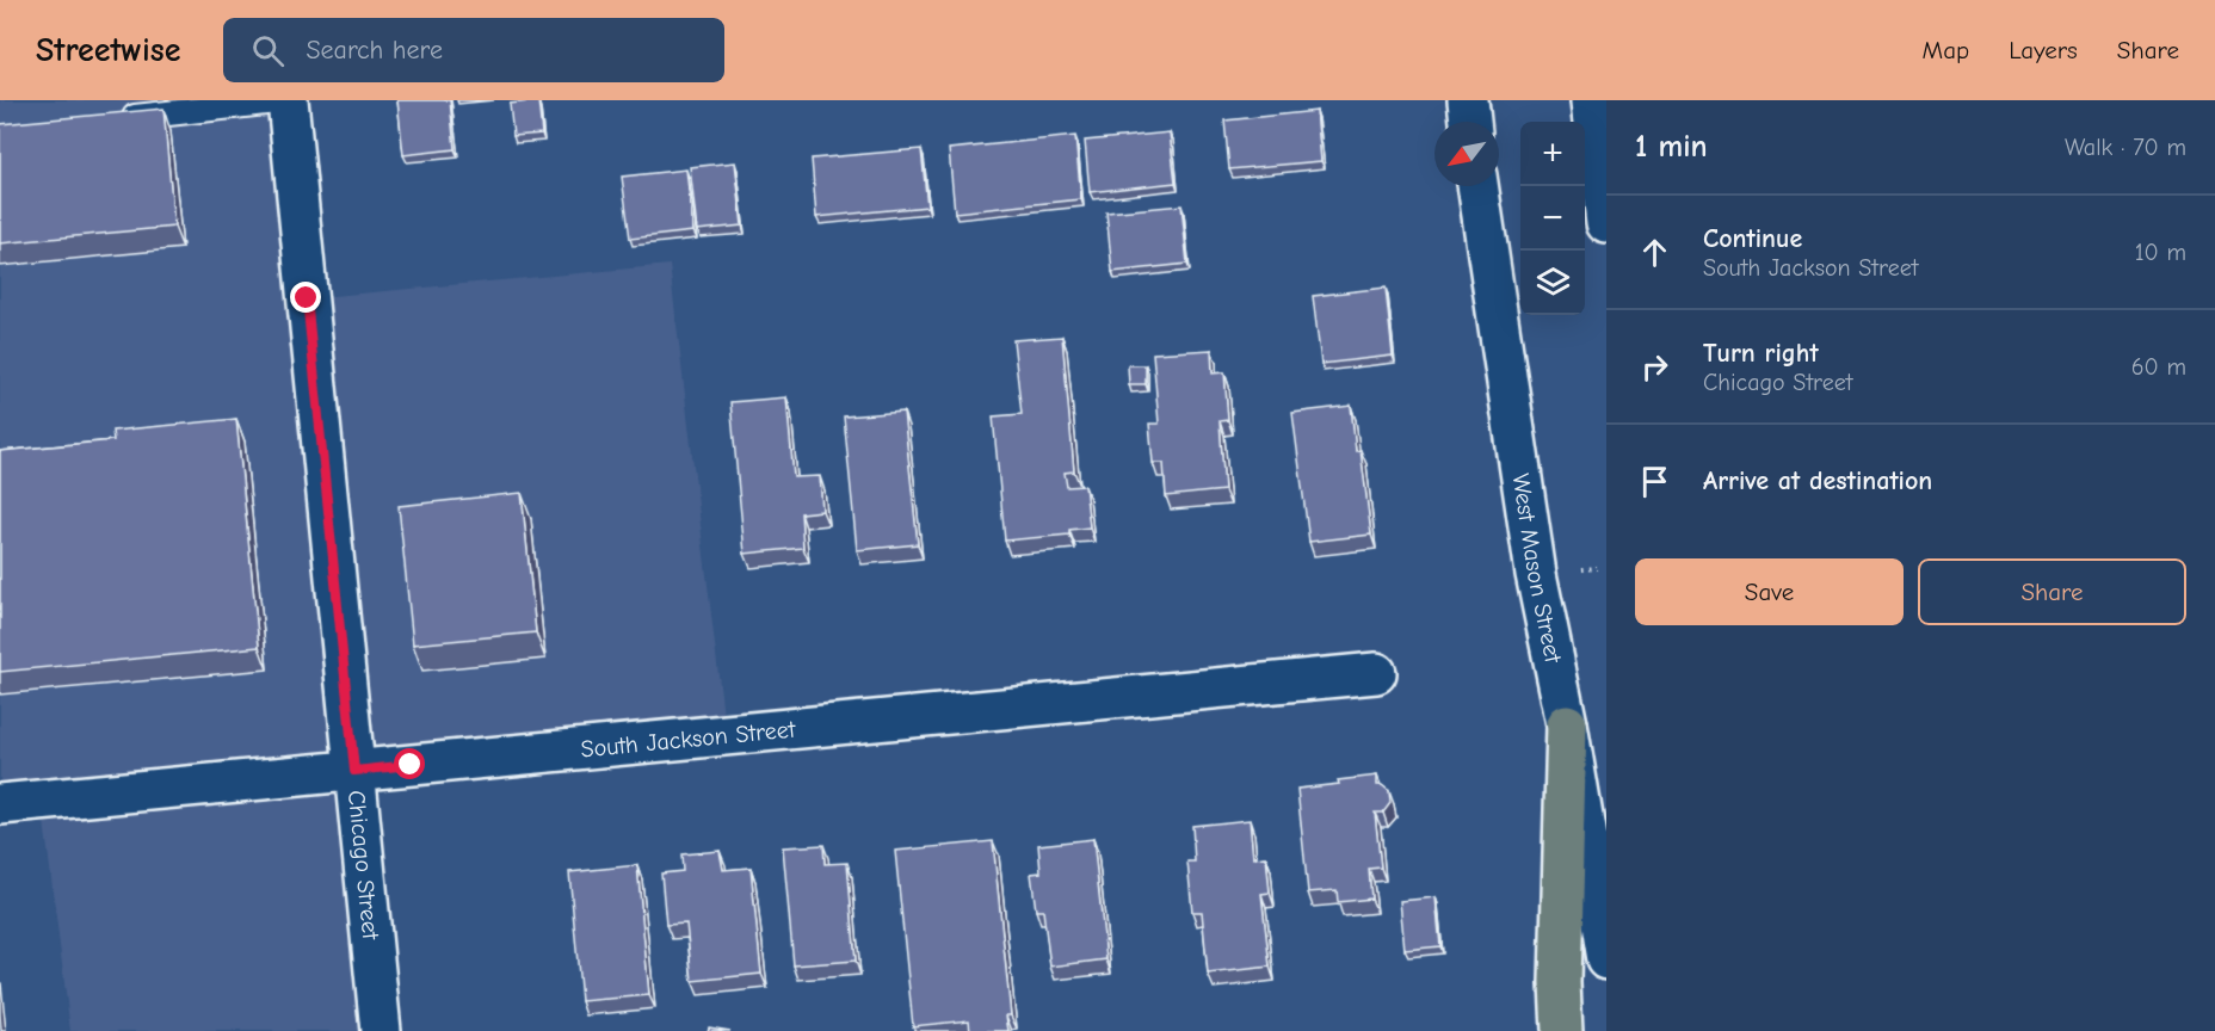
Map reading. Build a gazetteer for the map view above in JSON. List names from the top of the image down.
{
  "streets": {
    "street": ["West Mason Street", "South Jackson Street", "Chicago Street"]
  },
  "crossings": [
    ["South Jackson Street", "Chicago Street"]
  ],
  "north": "bottom left",
  "page": {
    "header": "Streetwise",
    "search": "Search here",
    "nav": ["Map", "Layers", "Share"],
    "heading": ["1 min", "Walk · 70 m"],
    "map_buttons": ["+", "−"],
    "list": [
      ["Continue", "South Jackson Street", "10 m"],
      ["Turn right", "Chicago Street", "60 m"],
      "Arrive at destination"
    ],
    "buttons": ["Save", "Share"]
  }
}
